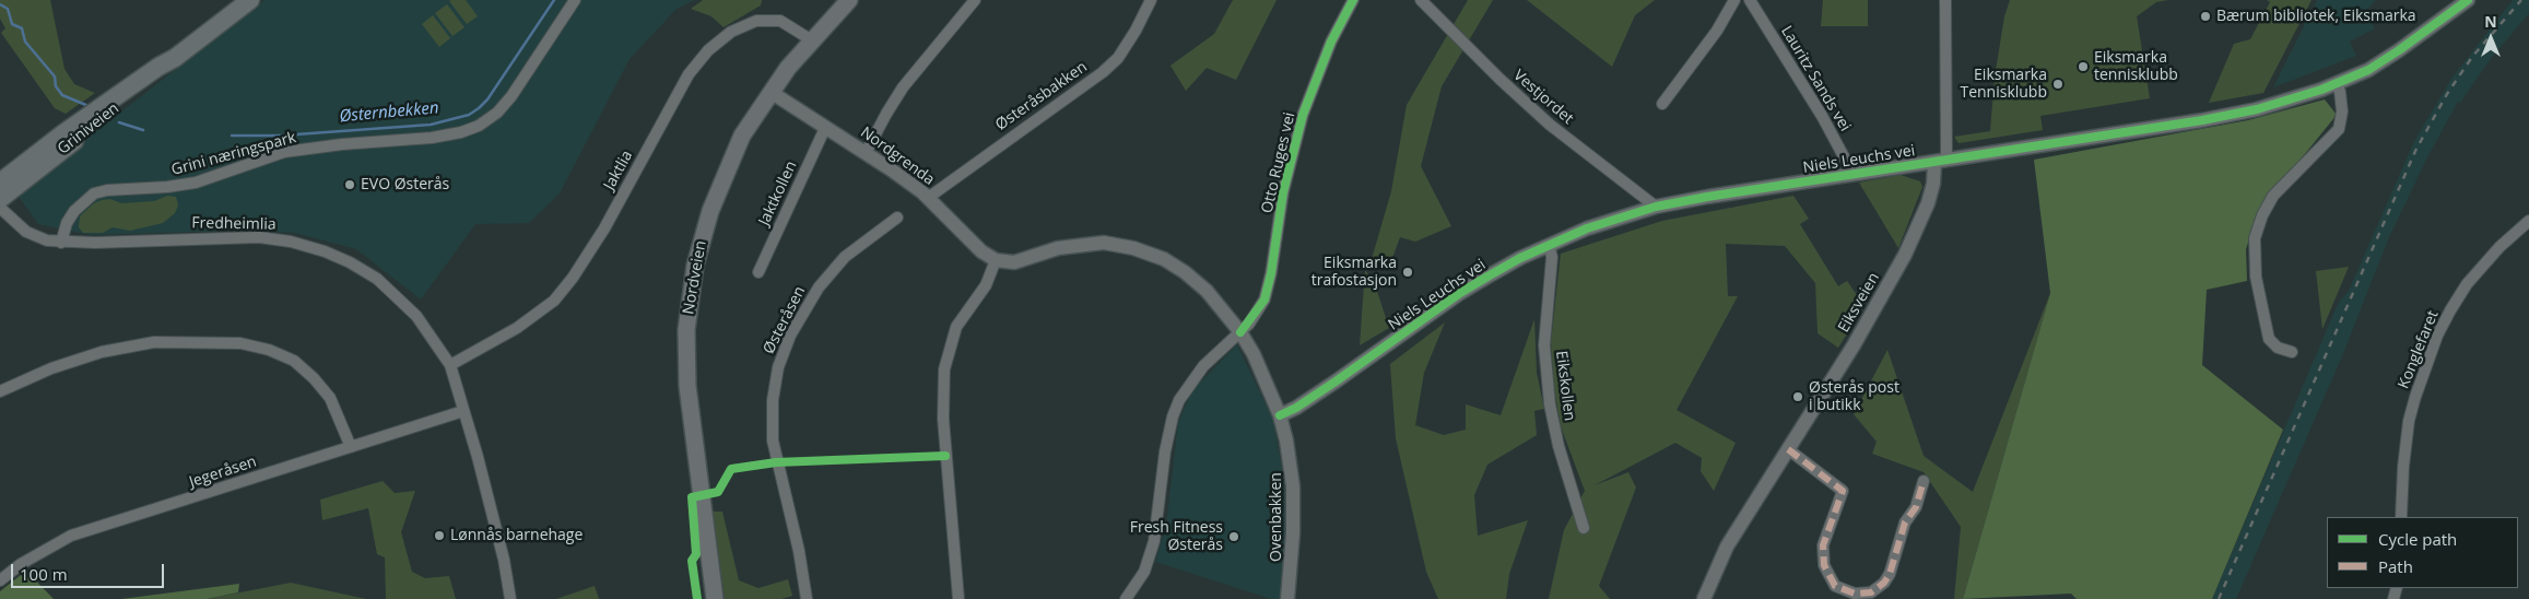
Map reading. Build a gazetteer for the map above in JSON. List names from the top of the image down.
{
  "streets": {
    "main road": ["Griniveien", "Nordveien"],
    "street": [
      "Lauritz Sands vei",
      "Østeråsbakken",
      "Vestjordet",
      "Grini næringspark",
      "Nordgrenda",
      "Niels Leuchs vei",
      "Otto Ruges vei",
      "Jaktlia",
      "Jaktkollen",
      "Fredheimlia",
      "Eiksveien",
      "Østeråsen",
      "Konglefaret",
      "Eikskollen",
      "Jegeråsen",
      "Ovenbakken"
    ]
  },
  "crossings": [
    ["Lauritz Sands vei", "Niels Leuchs vei"],
    ["Østeråsbakken", "Nordgrenda"],
    ["Vestjordet", "Niels Leuchs vei"],
    ["Grini næringspark", "Fredheimlia"],
    ["Nordgrenda", "Jaktkollen"],
    ["Nordgrenda", "Nordveien"],
    ["Nordgrenda", "Ovenbakken"],
    ["Niels Leuchs vei", "Eiksveien"],
    ["Niels Leuchs vei", "Eikskollen"],
    ["Niels Leuchs vei", "Ovenbakken"],
    ["Otto Ruges vei", "Ovenbakken"],
    ["Jaktlia", "Fredheimlia"],
    ["Jaktlia", "Nordveien"],
    ["Fredheimlia", "Jegeråsen"]
  ],
  "water": ["Østernbekken"],
  "places": [
    "Bærum bibliotek, Eiksmarka",
    "Eiksmarka tennisklubb",
    "Eiksmarka Tennisklubb",
    "EVO Østerås",
    "Eiksmarka trafostasjon",
    "Østerås post i butikk",
    "Lønnås barnehage",
    "Fresh Fitness Østerås"
  ],
  "legend": ["Cycle path", "Path"],
  "scale_bar": "100 m",
  "north": "top"
}
